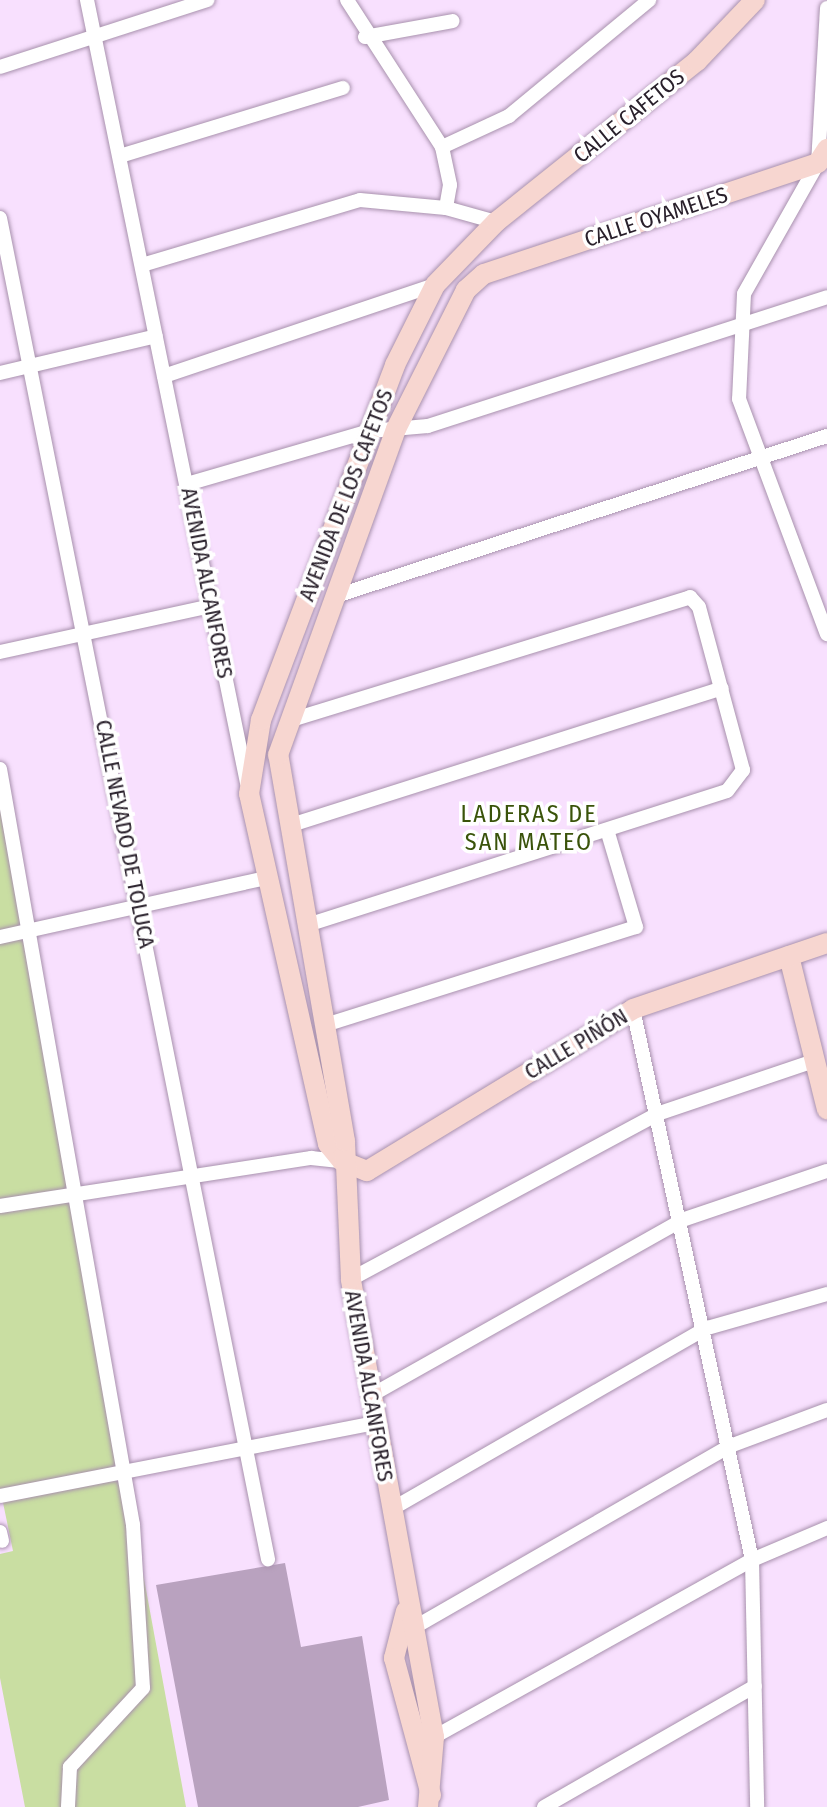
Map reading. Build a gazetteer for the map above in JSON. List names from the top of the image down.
{
  "streets": {
    "street": [
      "CALLE CAFETOS",
      "CALLE OYAMELES",
      "AVENIDA DE LOS CAFETOS",
      "AVENIDA ALCANFORES",
      "CALLE NEVADO DE TOLUCA",
      "CALLE PIÑÓN"
    ]
  },
  "crossings": [
    ["CALLE CAFETOS", "AVENIDA DE LOS CAFETOS"],
    ["CALLE OYAMELES", "AVENIDA DE LOS CAFETOS"],
    ["AVENIDA DE LOS CAFETOS", "AVENIDA ALCANFORES"],
    ["AVENIDA ALCANFORES", "CALLE PIÑÓN"]
  ],
  "districts": ["LADERAS DE SAN MATEO"]
}
